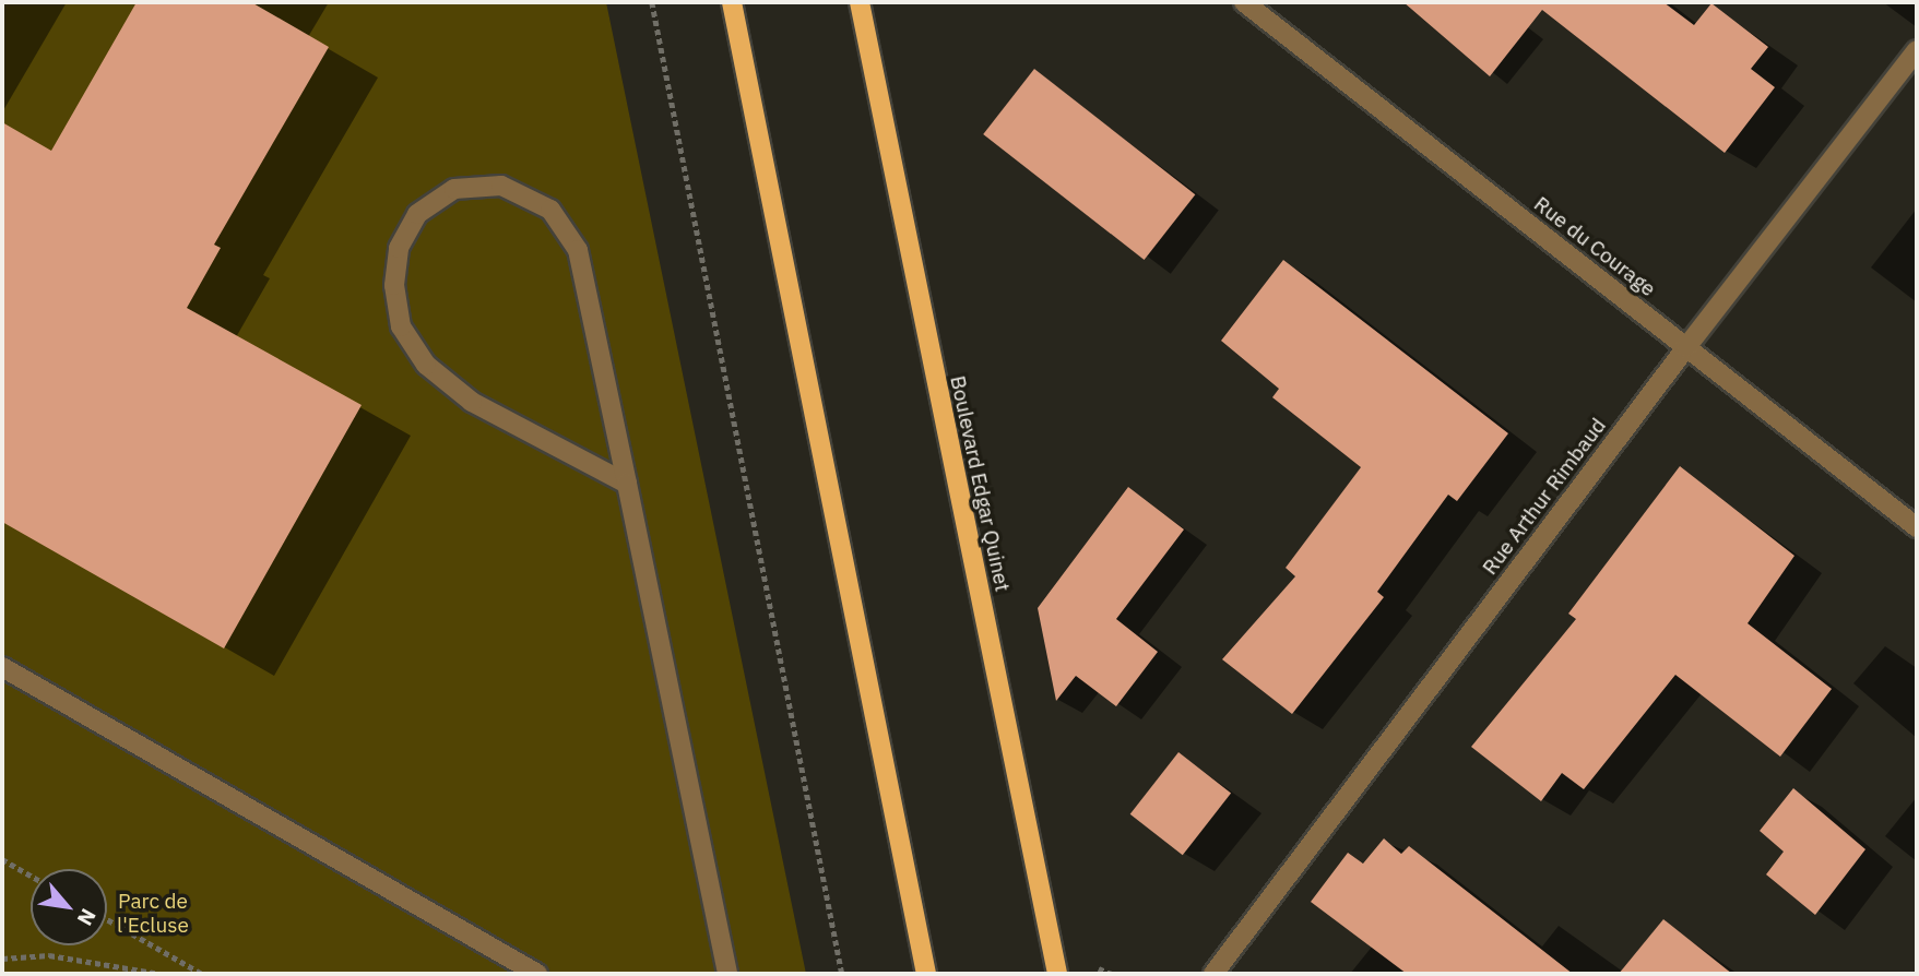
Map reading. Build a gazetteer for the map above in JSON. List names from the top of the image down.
{
  "streets": {
    "main road": ["Boulevard Edgar Quinet"],
    "street": ["Rue du Courage", "Rue Arthur Rimbaud"]
  },
  "crossings": [
    ["Rue du Courage", "Rue Arthur Rimbaud"]
  ],
  "parks": ["Parc de l'Ecluse"],
  "north": "bottom right"
}
